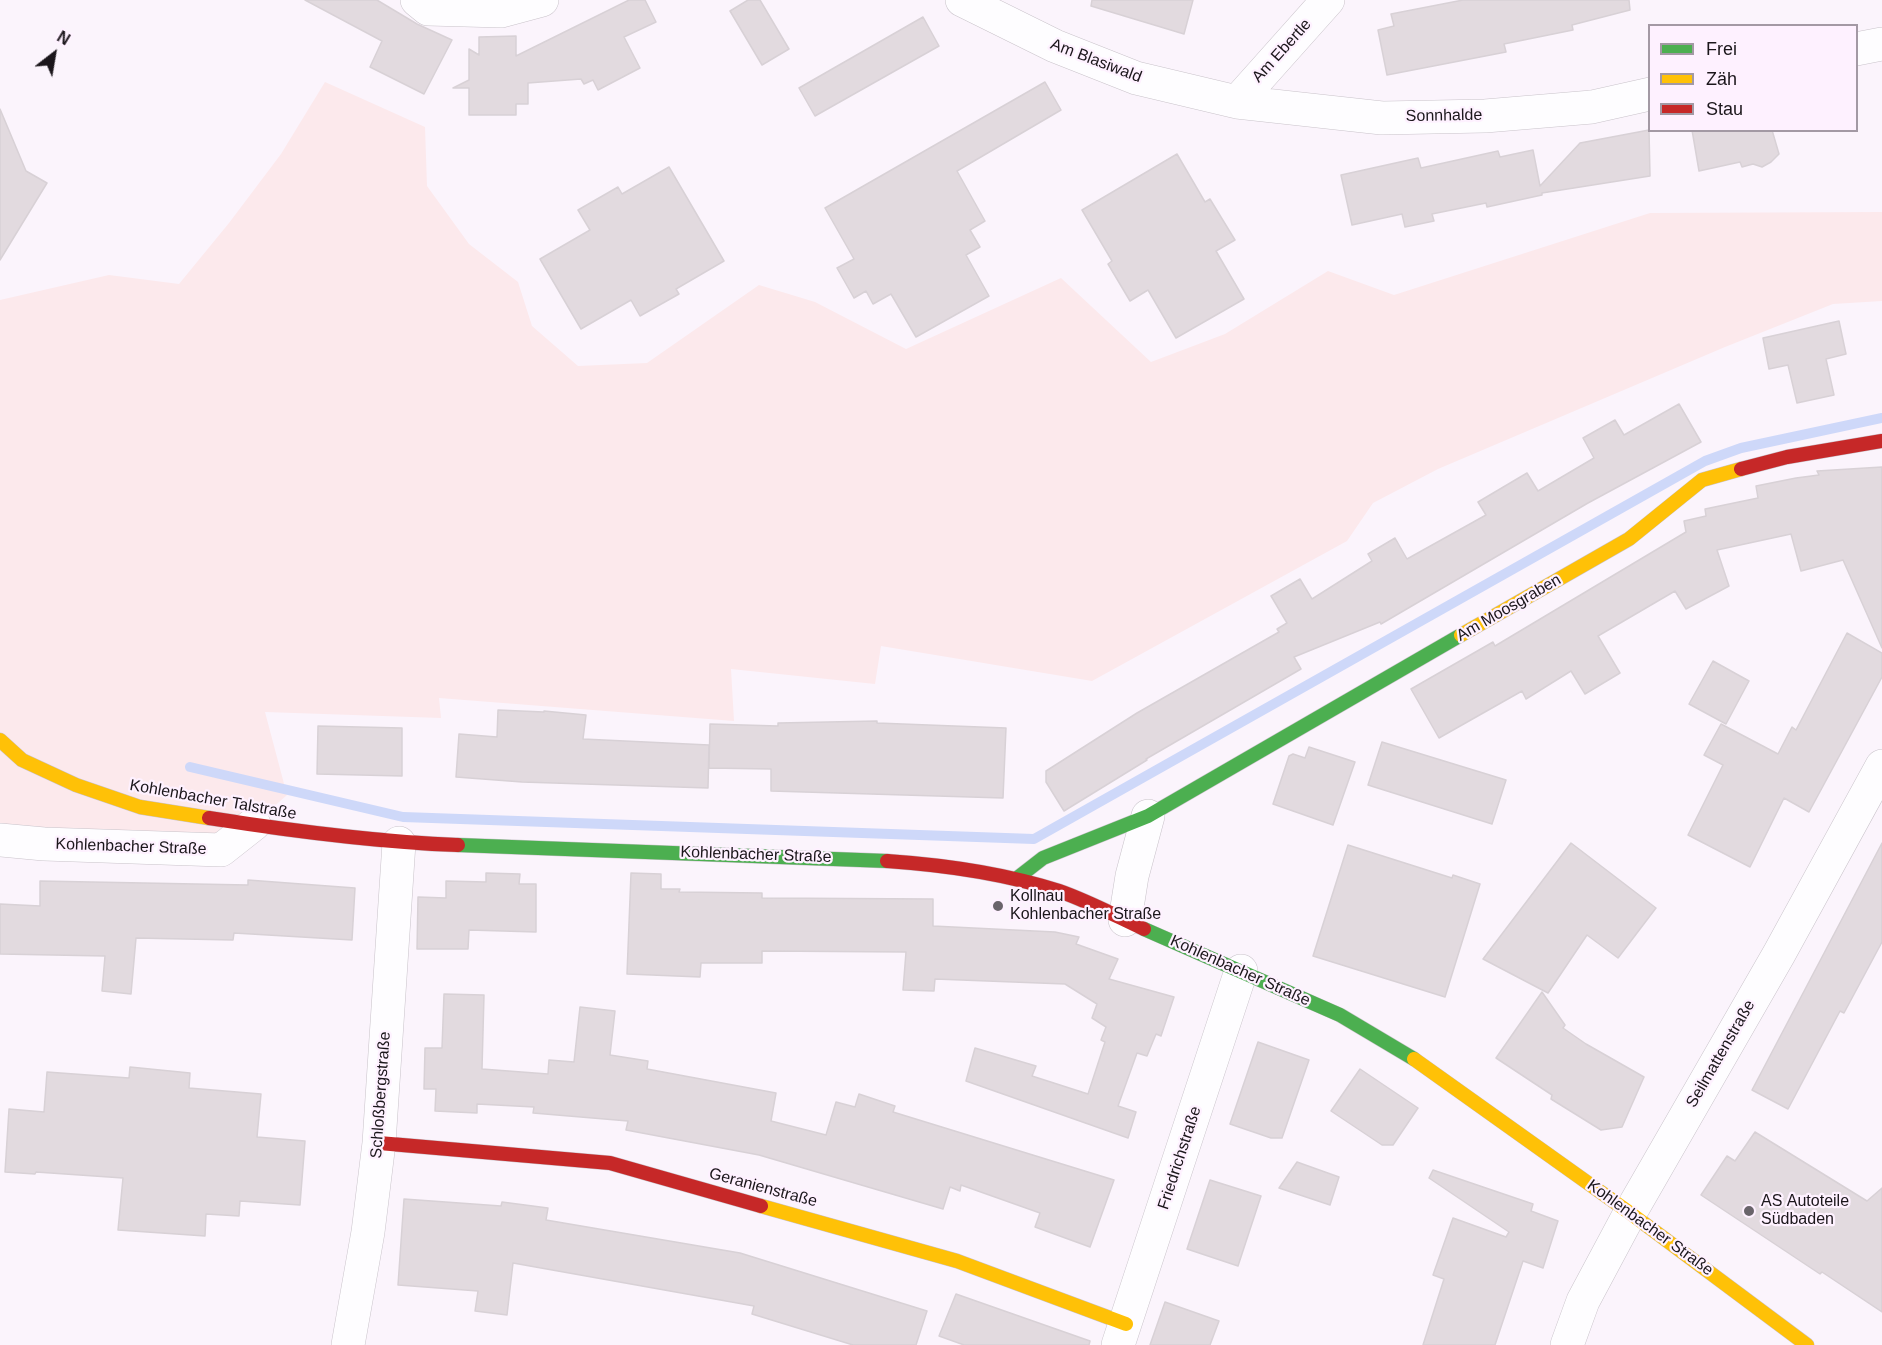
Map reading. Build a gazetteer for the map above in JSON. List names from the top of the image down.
{
  "streets": {
    "street": [
      "Am Ebertle",
      "Am Blasiwald",
      "Sonnhalde",
      "Am Moosgraben",
      "Kohlenbacher Talstraße",
      "Kohlenbacher Straße",
      "Seilmattenstraße",
      "Schloßbergstraße",
      "Friedrichstraße",
      "Geranienstraße"
    ]
  },
  "crossings": [
    ["Am Ebertle", "Am Blasiwald"],
    ["Am Ebertle", "Sonnhalde"],
    ["Am Blasiwald", "Sonnhalde"],
    ["Am Moosgraben", "Kohlenbacher Straße"],
    ["Kohlenbacher Talstraße", "Kohlenbacher Straße"],
    ["Kohlenbacher Talstraße", "Schloßbergstraße"],
    ["Kohlenbacher Straße", "Seilmattenstraße"],
    ["Kohlenbacher Straße", "Schloßbergstraße"],
    ["Kohlenbacher Straße", "Friedrichstraße"],
    ["Schloßbergstraße", "Geranienstraße"],
    ["Friedrichstraße", "Geranienstraße"]
  ],
  "places": ["Kollnau Kohlenbacher Straße", "AS Autoteile Südbaden"],
  "legend": ["Frei", "Zäh", "Stau"],
  "north": "top right"
}
